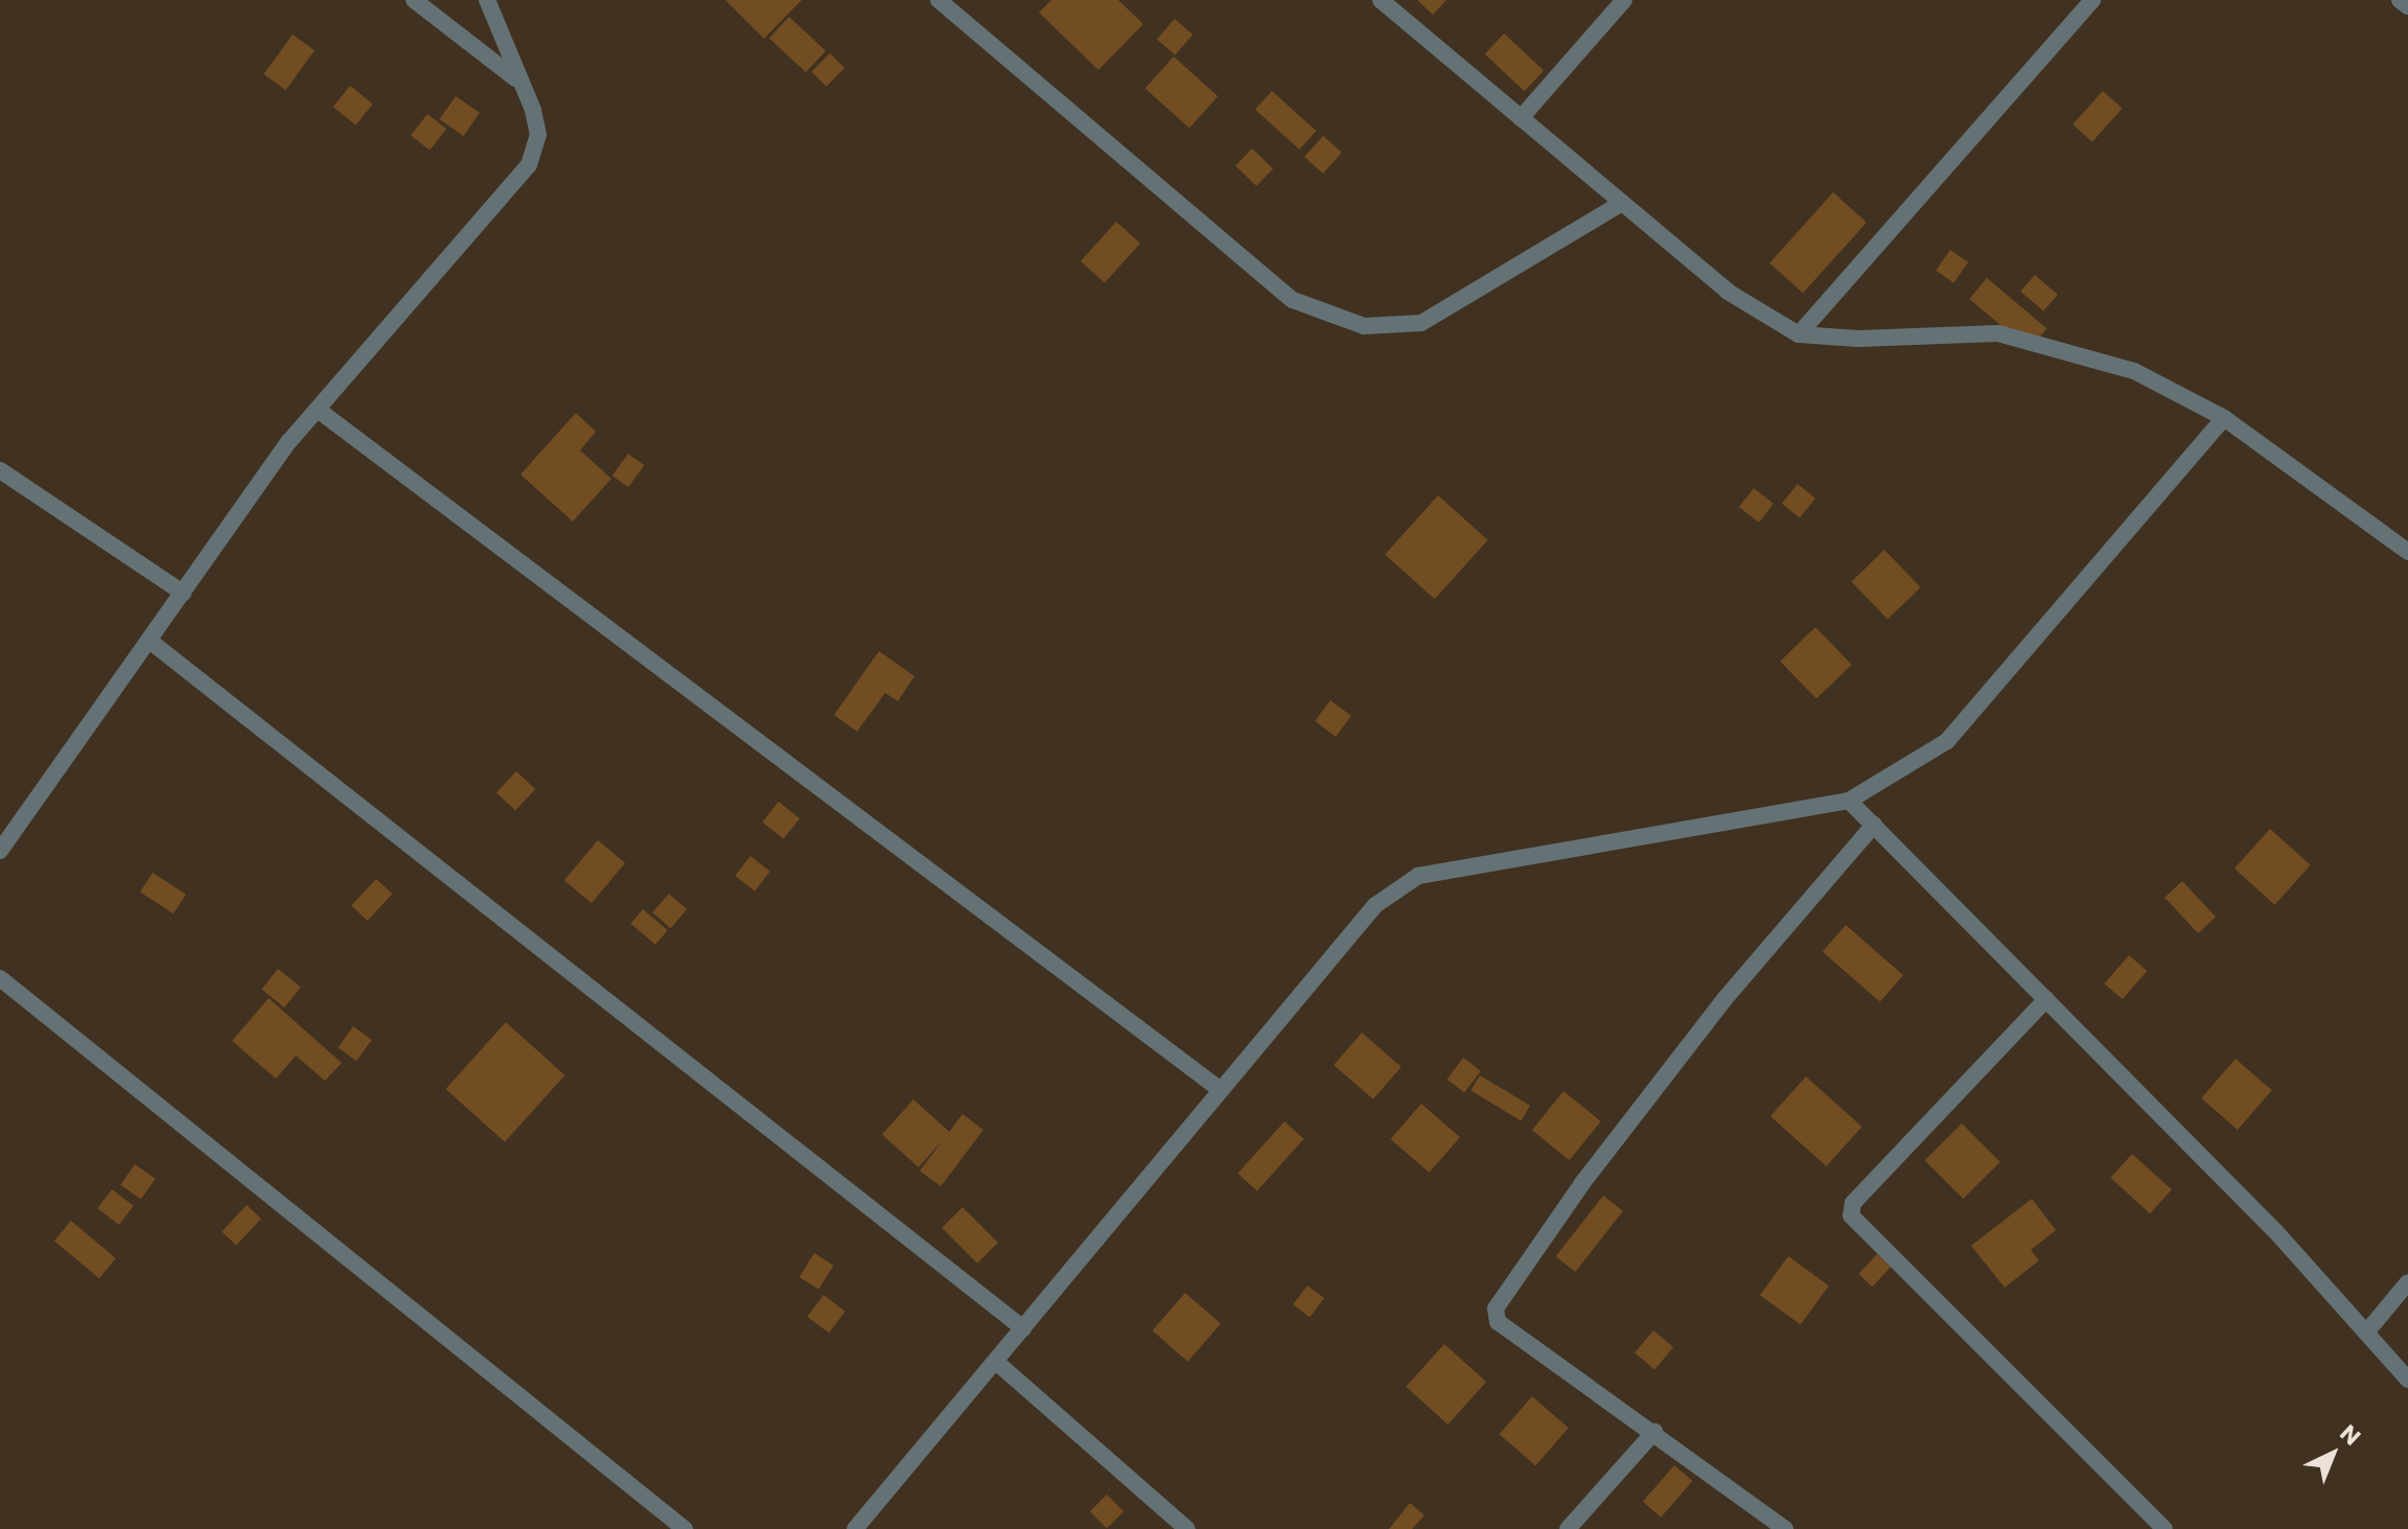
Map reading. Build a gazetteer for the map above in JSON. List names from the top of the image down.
{
  "north": "top right"
}
